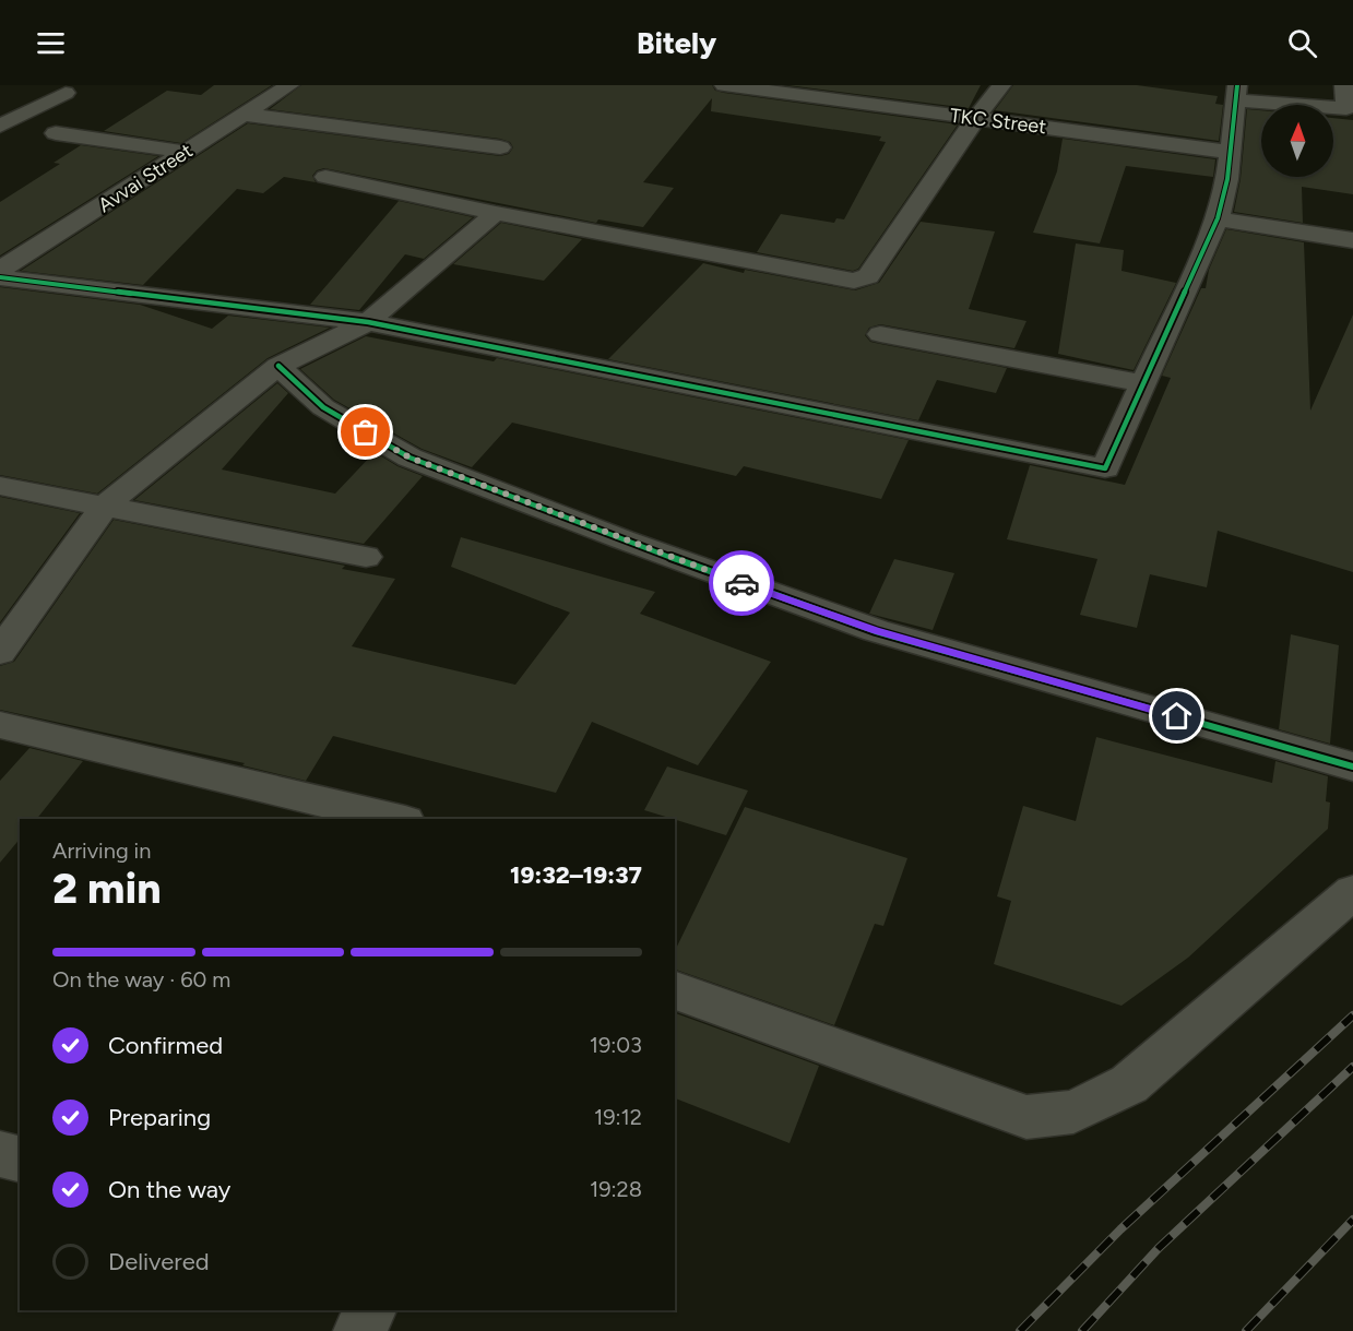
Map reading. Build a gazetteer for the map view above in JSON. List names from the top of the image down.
{
  "streets": {
    "street": ["TKC Street", "Avvai Street"]
  },
  "north": "top",
  "page": {
    "header": "Bitely",
    "heading": ["2 min", "Arriving in", "19:32–19:37"],
    "bar": "On the way · 60 m",
    "list": [
      ["Confirmed", "19:03"],
      ["Preparing", "19:12"],
      ["On the way", "19:28"],
      "Delivered"
    ]
  }
}
